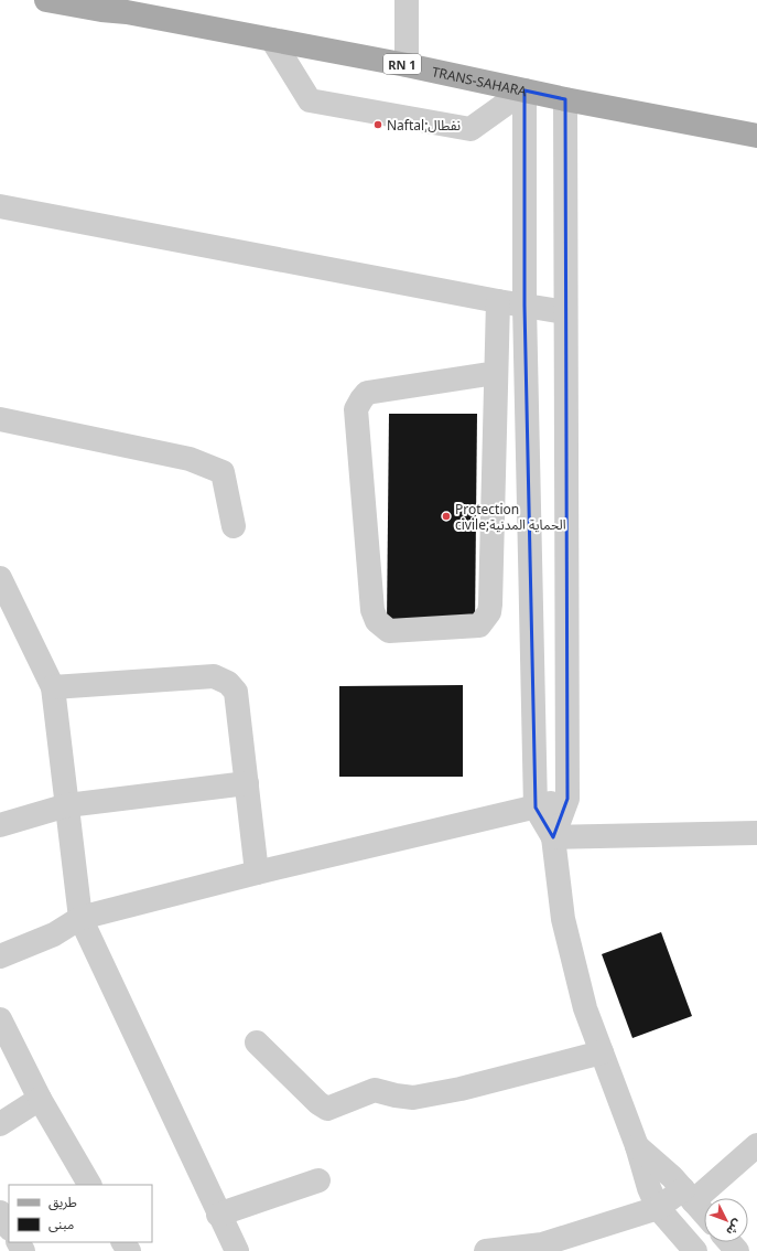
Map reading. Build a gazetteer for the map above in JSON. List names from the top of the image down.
{
  "streets": {
    "main road": ["RN 1", "TRANS-SAHARA"]
  },
  "places": ["Naftal;نفطال", "Protection civile;الحماية المدنية"],
  "legend": ["طريق", "مبنى"],
  "north": "bottom right"
}
